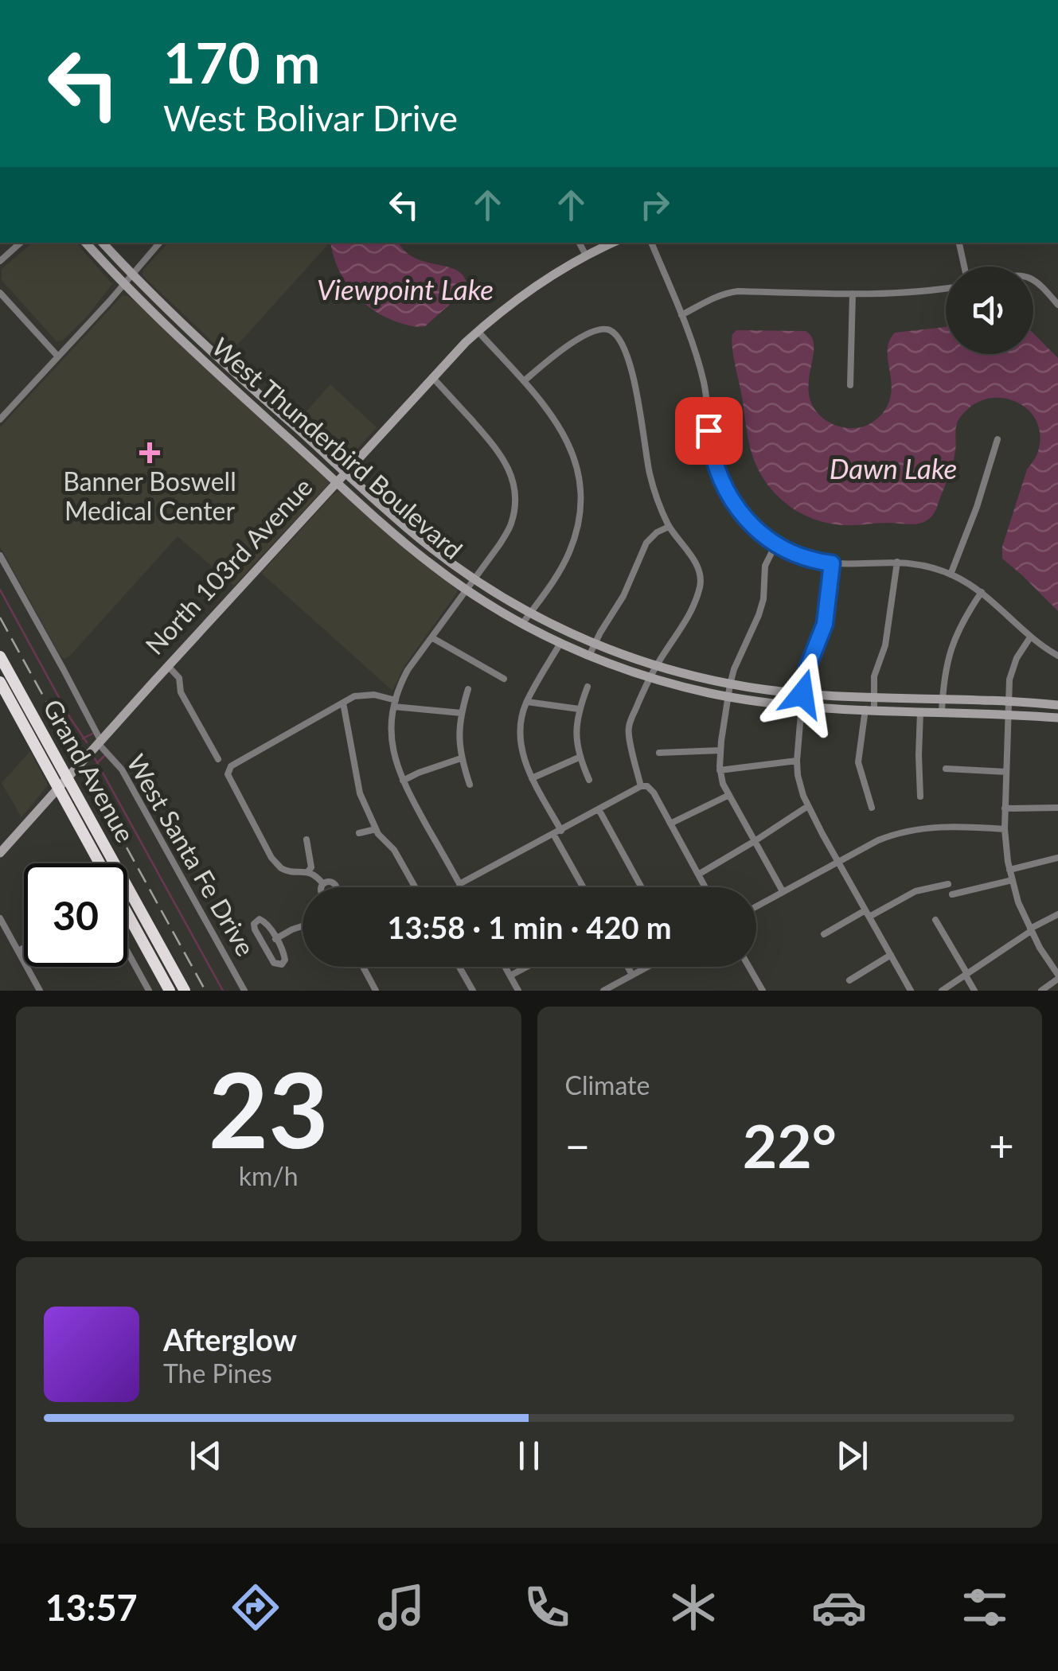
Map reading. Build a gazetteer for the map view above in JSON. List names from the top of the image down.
{
  "streets": {
    "highway": ["Grand Avenue"],
    "street": ["West Thunderbird Boulevard", "North 103rd Avenue", "West Santa Fe Drive"]
  },
  "crossings": [
    ["West Thunderbird Boulevard", "North 103rd Avenue"],
    ["North 103rd Avenue", "Grand Avenue"],
    ["North 103rd Avenue", "West Santa Fe Drive"]
  ],
  "water": ["Viewpoint Lake", "Dawn Lake"],
  "places": {
    "health": ["Banner Boswell Medical Center"]
  },
  "page": {
    "turn": ["170 m", "West Bolivar Drive"],
    "limit": "30",
    "trip": "13:58 · 1 min · 420 m",
    "tile": [
      ["23", "km/h"],
      "Climate"
    ],
    "heat": ["−", "22°", "+"],
    "song": ["Afterglow", "The Pines"],
    "tabs": "13:57"
  }
}
